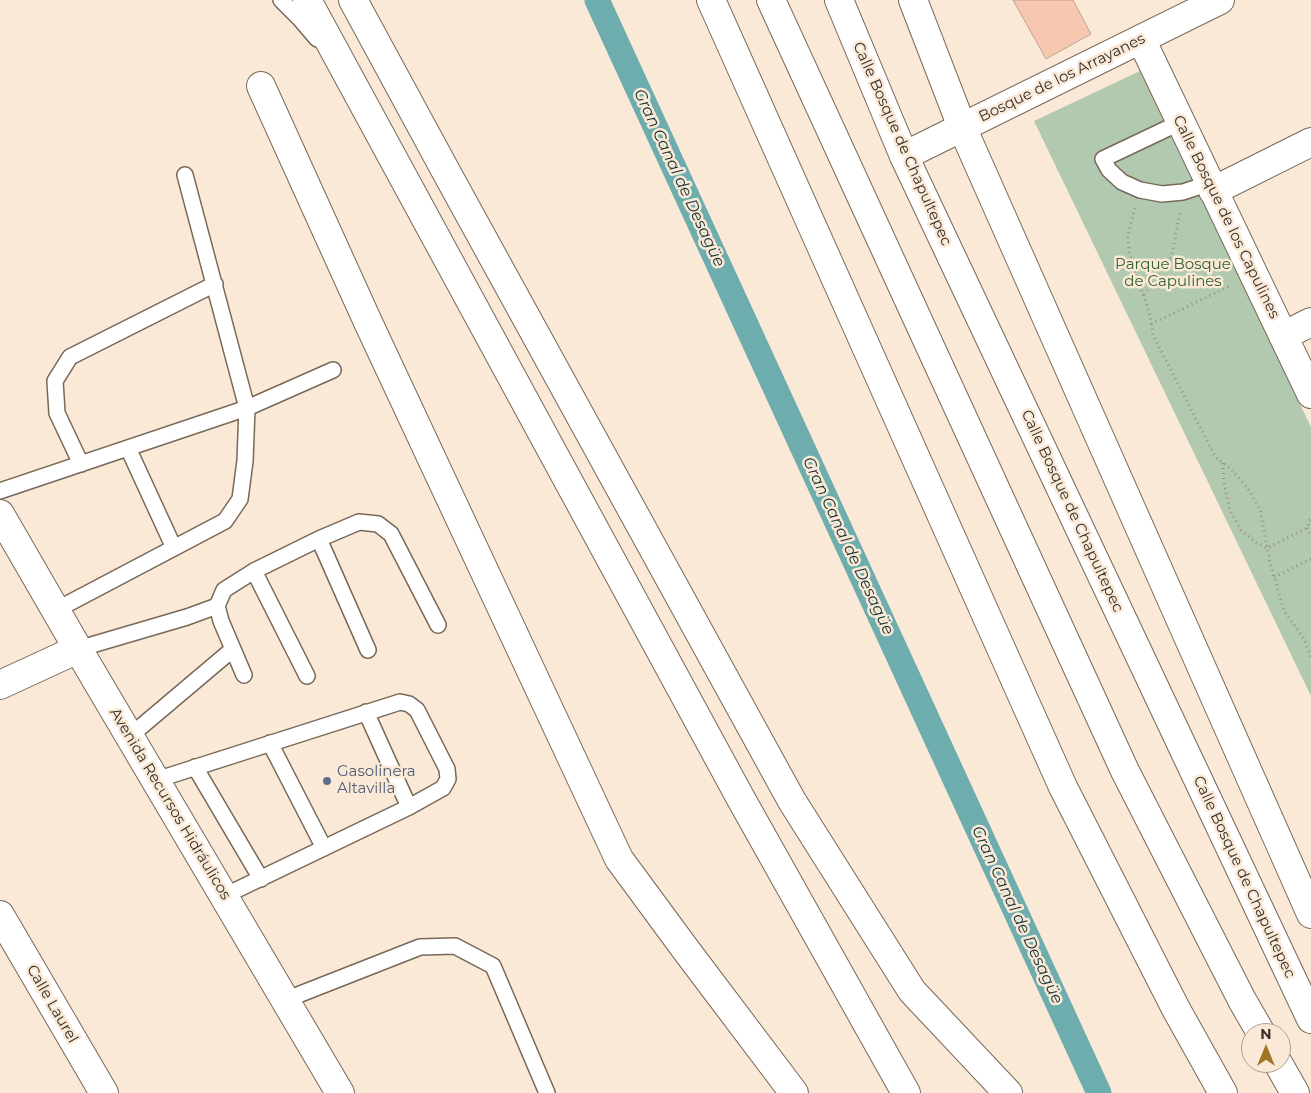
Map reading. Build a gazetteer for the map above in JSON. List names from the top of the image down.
{
  "streets": {
    "main road": [
      "Bosque de los Arrayanes",
      "Calle Bosque de Chapultepec",
      "Calle Bosque de los Capulines",
      "Avenida Recursos Hidráulicos",
      "Calle Laurel"
    ]
  },
  "crossings": [
    ["Bosque de los Arrayanes", "Calle Bosque de Chapultepec"],
    ["Bosque de los Arrayanes", "Calle Bosque de los Capulines"]
  ],
  "water": ["Gran Canal de Desagüe"],
  "parks": ["Parque Bosque de Capulines"],
  "places": ["Gasolinera Altavilla"],
  "north": "top"
}
